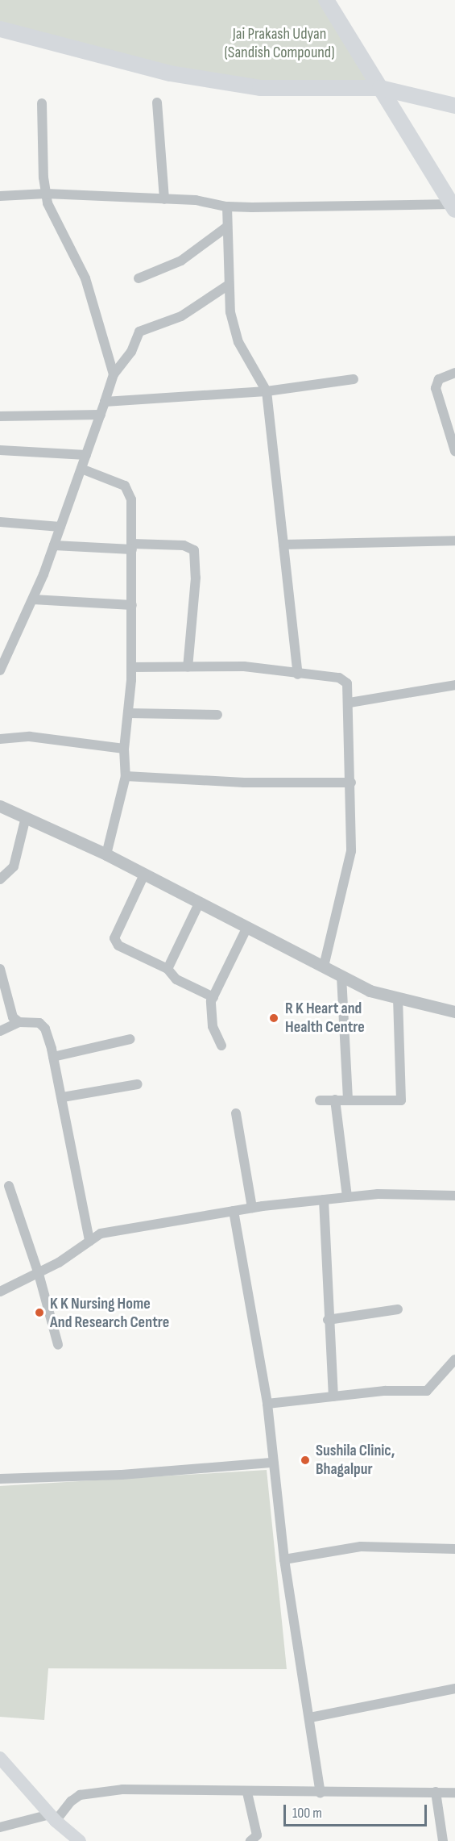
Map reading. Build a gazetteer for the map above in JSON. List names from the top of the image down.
{
  "parks": ["Jai Prakash Udyan (Sandish Compound)"],
  "places": ["R K Heart and Health Centre", "K K Nursing Home And Research Centre", "Sushila Clinic, Bhagalpur"],
  "scale_bar": "100 m"
}
